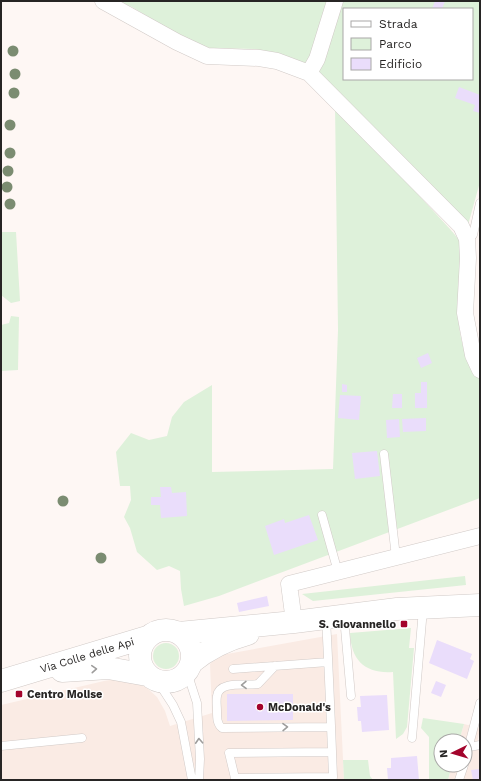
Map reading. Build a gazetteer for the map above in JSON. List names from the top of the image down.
{
  "streets": {
    "main road": ["Via Colle delle Api"]
  },
  "places": {
    "transit": ["S. Giovannello", "Centro Molise"],
    "other": ["McDonald's"]
  },
  "legend": ["Strada", "Parco", "Edificio"],
  "north": "left"
}
